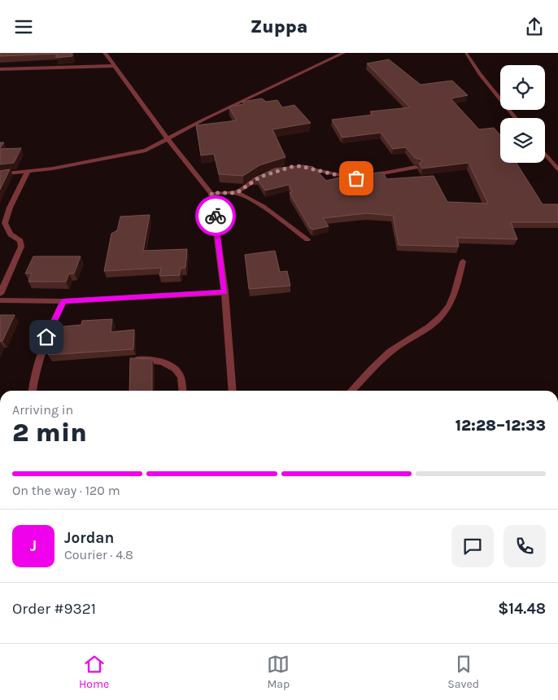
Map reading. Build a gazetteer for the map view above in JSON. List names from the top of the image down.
{
  "page": {
    "header": "Zuppa",
    "heading": ["2 min", "Arriving in", "12:28–12:33"],
    "panel": [
      "Jordan",
      "Courier · 4.8",
      "Order #9321",
      "$14.48"
    ],
    "bar": "On the way · 120 m",
    "round": "J",
    "tabs": ["Home", "Map", "Saved"]
  }
}
